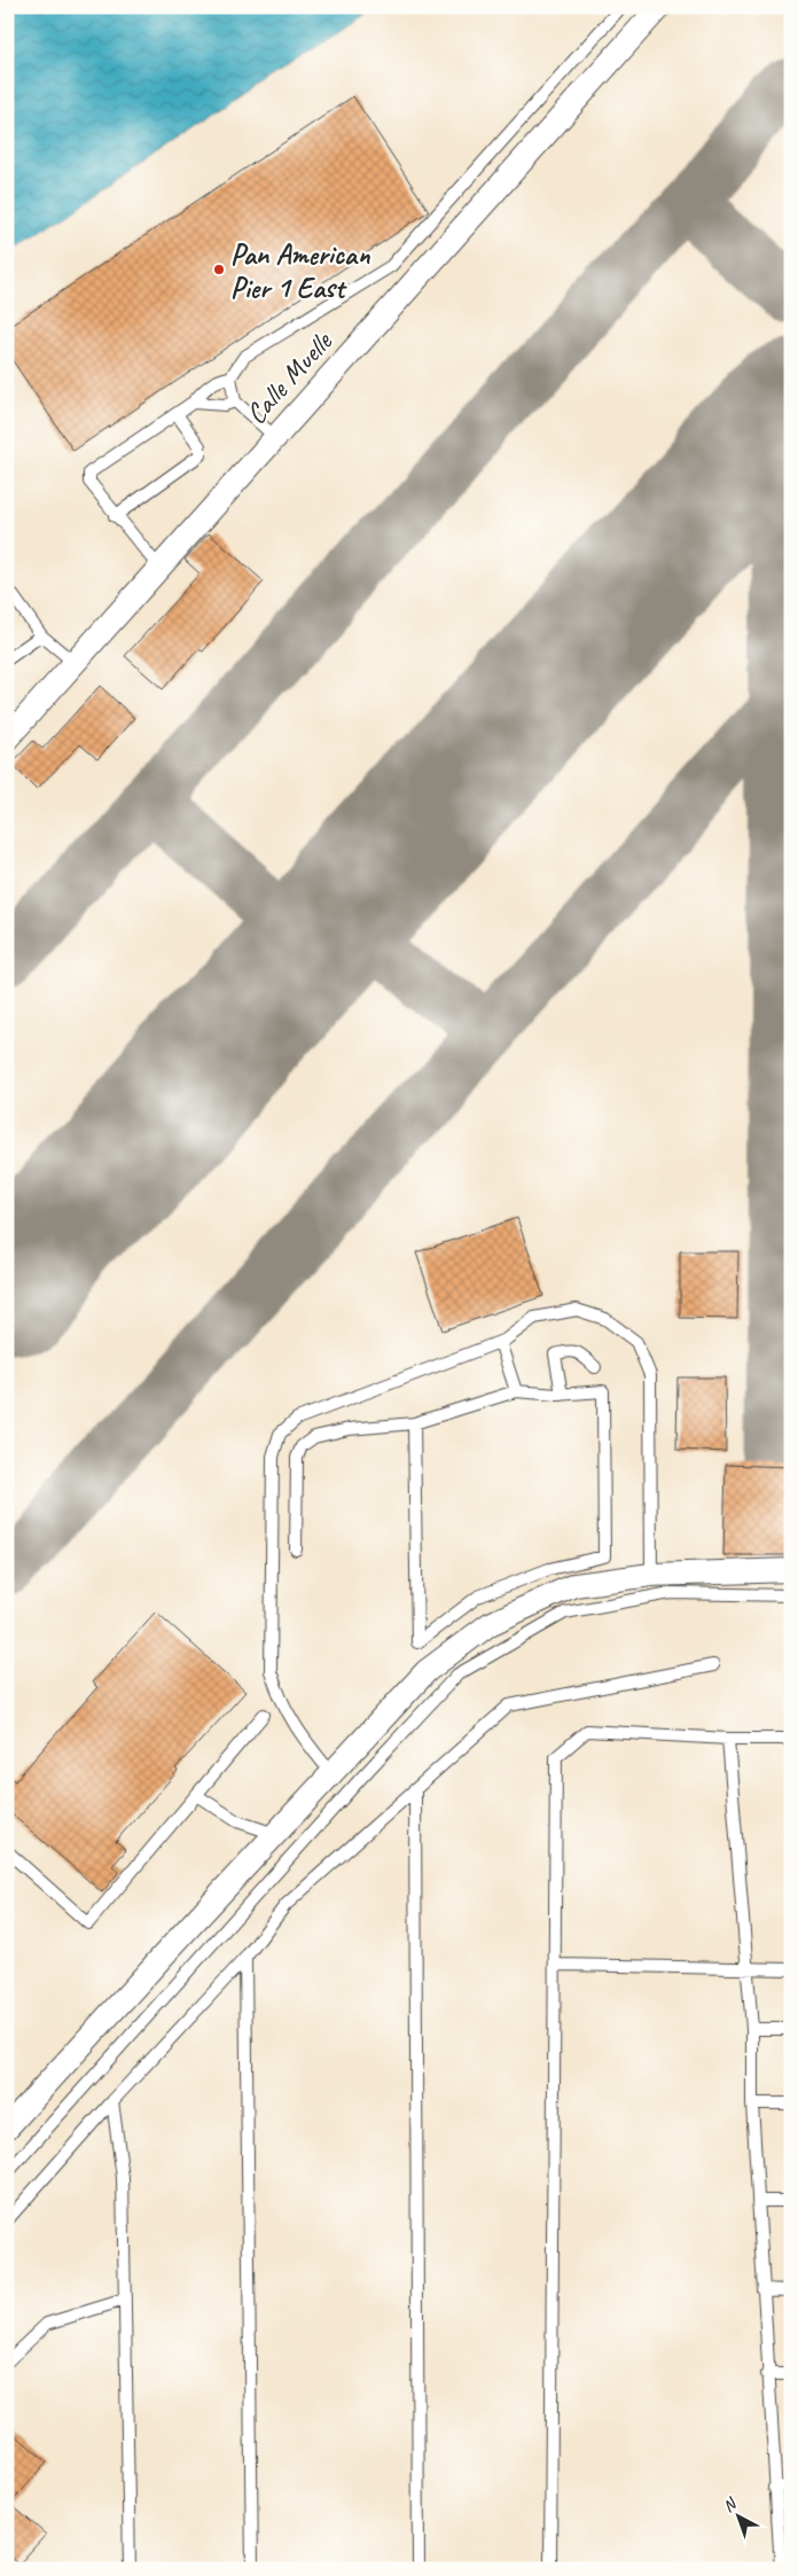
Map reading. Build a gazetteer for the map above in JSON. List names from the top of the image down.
{
  "streets": {
    "street": ["Calle Muelle"]
  },
  "places": ["Pan American Pier 1 East"],
  "north": "top left"
}
